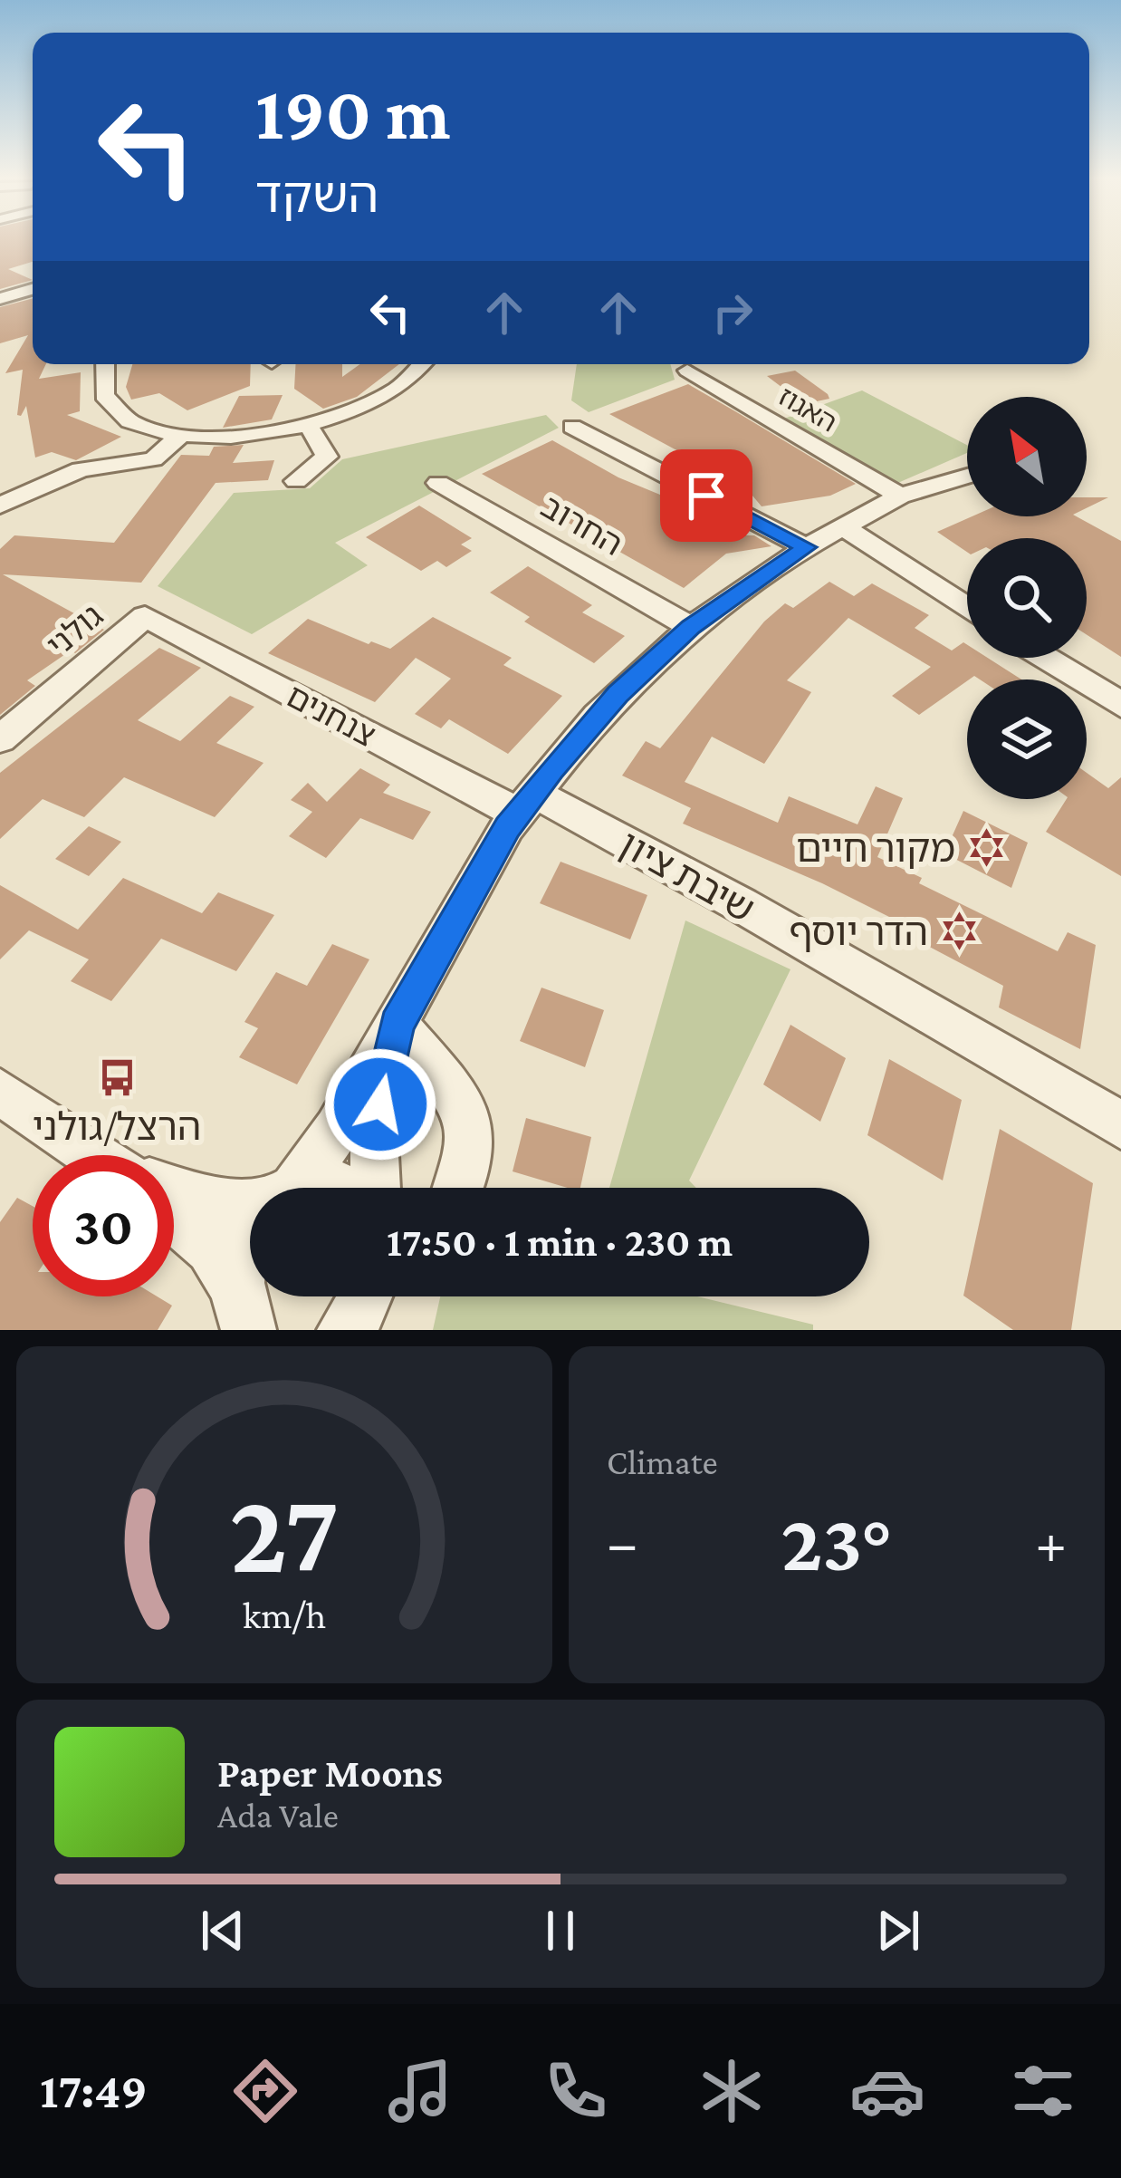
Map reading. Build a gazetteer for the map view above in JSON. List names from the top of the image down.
{
  "streets": {
    "street": [
      "האגוז",
      "החרוב",
      "גולני",
      "צנחנים",
      "שיבת ציון"
    ]
  },
  "crossings": [
    ["גולני", "צנחנים"],
    ["צנחנים", "שיבת ציון"]
  ],
  "places": {
    "synagogue": ["מקור חיים", "הדר יוסף"],
    "bus stop": ["הרצל/גולני"]
  },
  "north": "top left",
  "page": {
    "turn": ["190 m", "השקד"],
    "limit": "30",
    "trip": "17:50 · 1 min · 230 m",
    "tile": "Climate",
    "heat": ["−", "23°", "+"],
    "song": ["Paper Moons", "Ada Vale"],
    "tabs": "17:49",
    "gauge": ["27", "km/h"]
  }
}
